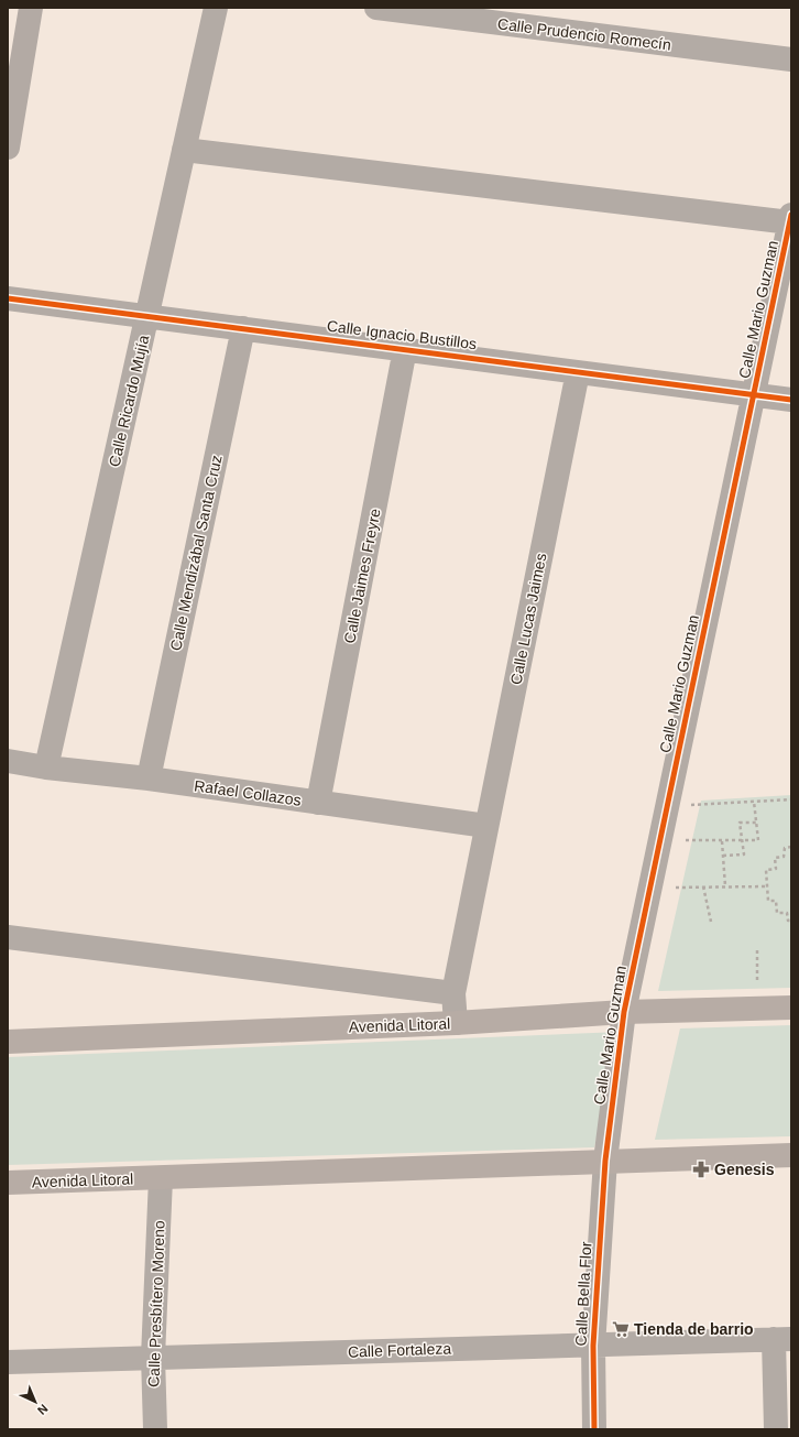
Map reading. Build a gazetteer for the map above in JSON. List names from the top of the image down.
{
  "streets": {
    "main road": ["Avenida Litoral"],
    "street": [
      "Calle Prudencio Romecín",
      "Calle Mario Guzman",
      "Calle Ignacio Bustillos",
      "Calle Ricardo Mujía",
      "Calle Mendizábal Santa Cruz",
      "Calle Jaimes Freyre",
      "Calle Lucas Jaimes",
      "Rafael Collazos",
      "Calle Bella Flor",
      "Calle Presbítero Moreno",
      "Calle Fortaleza"
    ]
  },
  "crossings": [
    ["Calle Mario Guzman", "Calle Ignacio Bustillos"],
    ["Calle Mario Guzman", "Avenida Litoral"],
    ["Calle Mario Guzman", "Calle Bella Flor"],
    ["Calle Ignacio Bustillos", "Calle Ricardo Mujía"],
    ["Calle Ignacio Bustillos", "Calle Mendizábal Santa Cruz"],
    ["Calle Ignacio Bustillos", "Calle Jaimes Freyre"],
    ["Calle Ignacio Bustillos", "Calle Lucas Jaimes"],
    ["Calle Ricardo Mujía", "Rafael Collazos"],
    ["Calle Mendizábal Santa Cruz", "Rafael Collazos"],
    ["Calle Jaimes Freyre", "Rafael Collazos"],
    ["Calle Lucas Jaimes", "Rafael Collazos"],
    ["Calle Lucas Jaimes", "Avenida Litoral"],
    ["Avenida Litoral", "Calle Bella Flor"],
    ["Avenida Litoral", "Calle Presbítero Moreno"],
    ["Calle Bella Flor", "Calle Fortaleza"],
    ["Calle Presbítero Moreno", "Calle Fortaleza"]
  ],
  "places": {
    "pharmacy": ["Genesis"],
    "supermarket": ["Tienda de barrio"]
  },
  "north": "bottom right"
}
